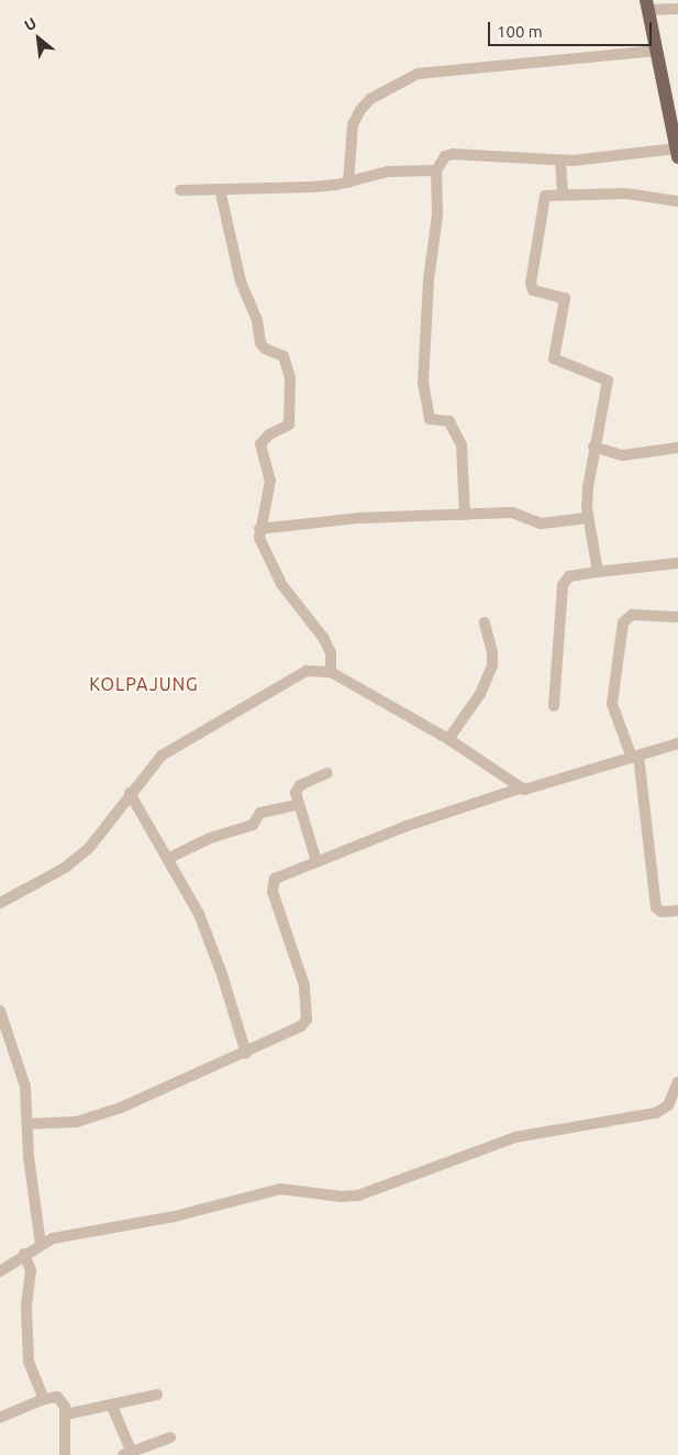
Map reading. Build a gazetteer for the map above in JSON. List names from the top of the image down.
{
  "districts": ["KOLPAJUNG"],
  "scale_bar": "100 m",
  "north": "top left"
}
